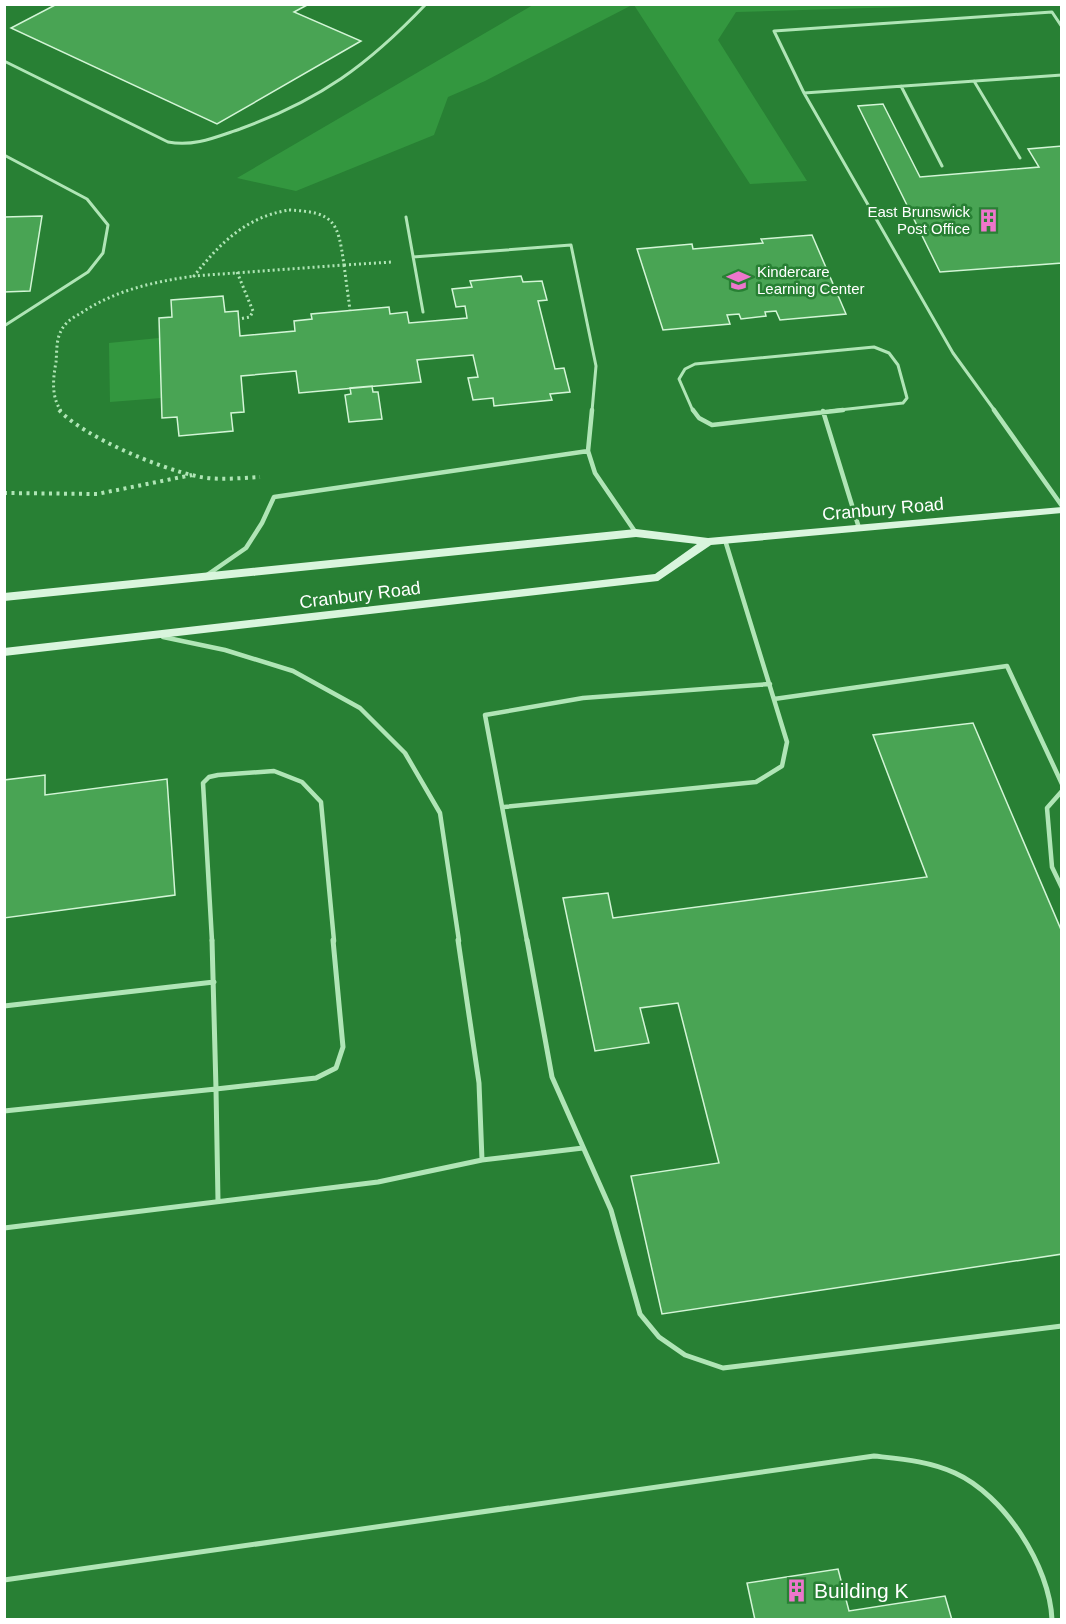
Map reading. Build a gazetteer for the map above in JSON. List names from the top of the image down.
{
  "streets": {
    "main road": ["Cranbury Road"]
  },
  "places": {
    "building": ["East Brunswick Post Office", "Building K"],
    "school or university": ["Kindercare Learning Center"]
  }
}
